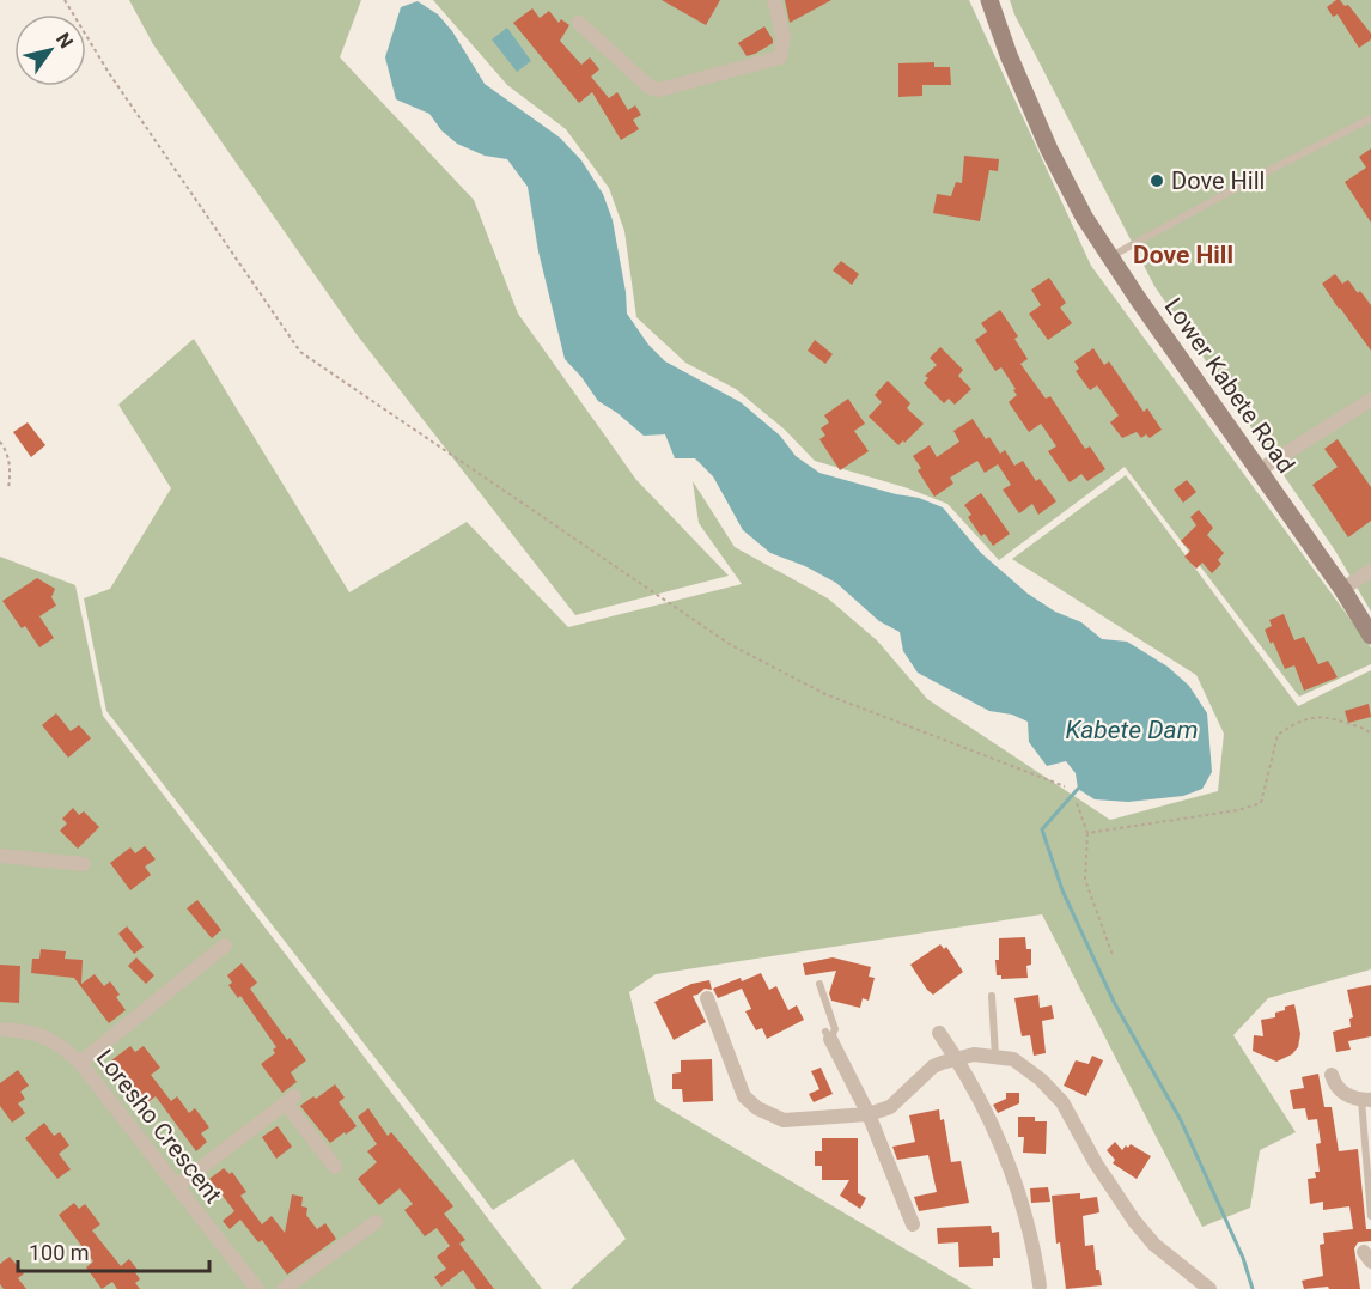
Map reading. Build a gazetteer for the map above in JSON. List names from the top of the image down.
{
  "streets": {
    "main road": ["Lower Kabete Road"],
    "street": ["Loresho Crescent"]
  },
  "districts": ["Dove Hill"],
  "water": ["Kabete Dam"],
  "places": ["Dove Hill"],
  "scale_bar": "100 m",
  "north": "top right"
}
